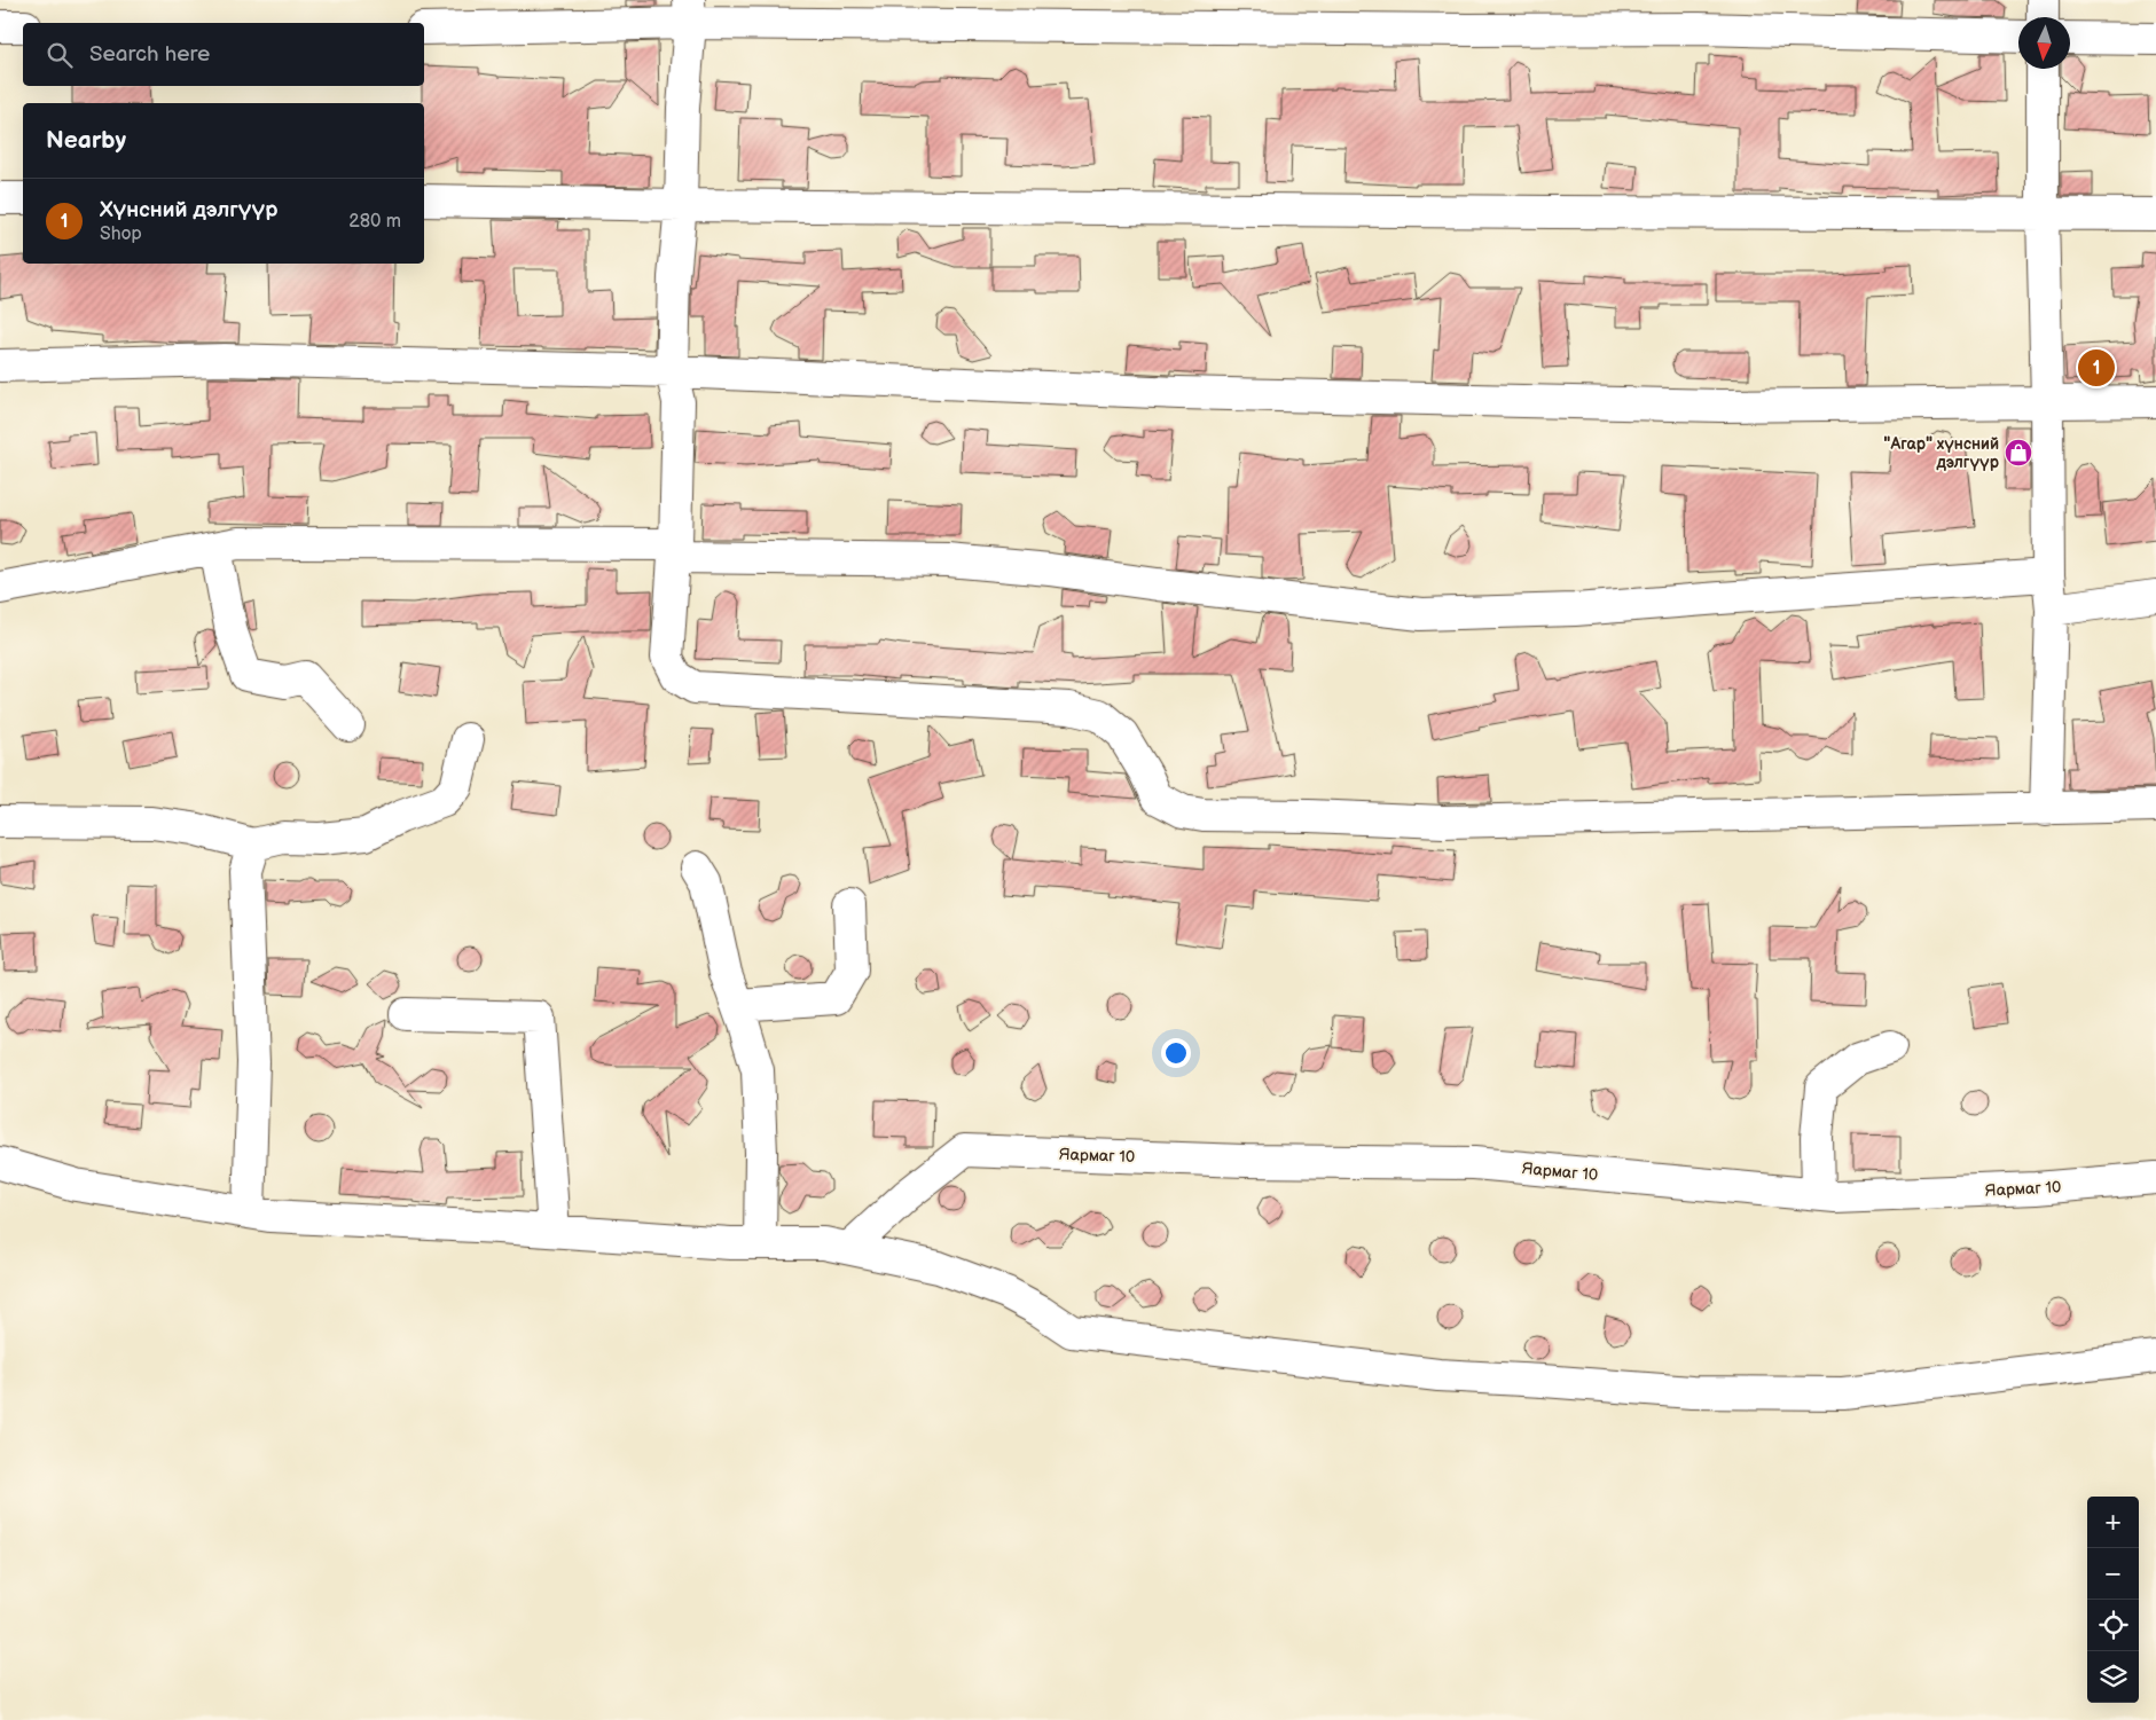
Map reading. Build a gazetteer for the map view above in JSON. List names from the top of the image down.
{
  "streets": {
    "street": ["Яармаг 10"]
  },
  "places": {
    "shop": ["\"Агар\" хүнсний дэлгүүр"]
  },
  "north": "bottom",
  "page": {
    "search": "Search here",
    "heading": "Nearby",
    "list": [
      {
        "mark": "1",
        "name": "Хүнсний дэлгүүр",
        "note": "Shop",
        "value": "280 m"
      }
    ],
    "pins": "1",
    "map_buttons": ["+", "−"]
  }
}
